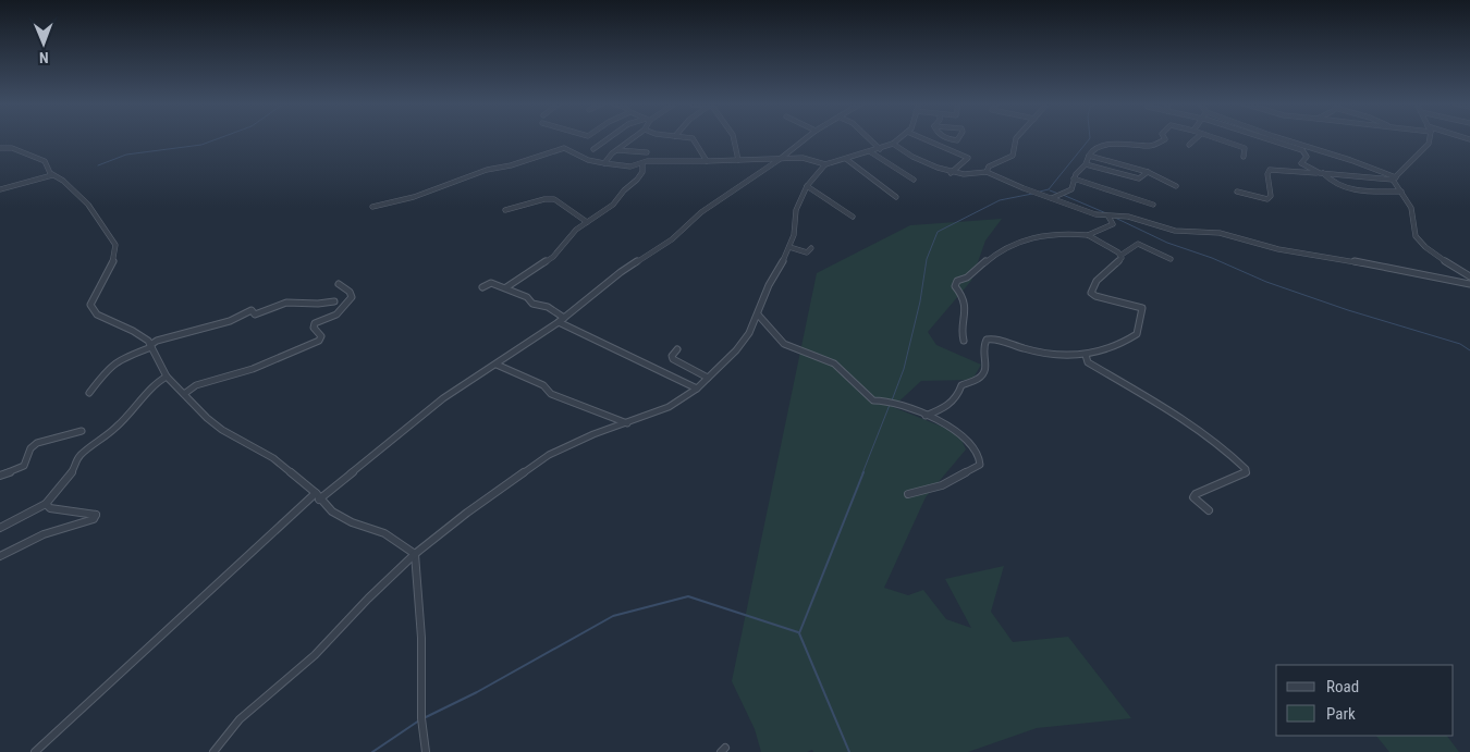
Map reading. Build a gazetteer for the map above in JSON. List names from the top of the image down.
{
  "legend": ["Road", "Park"],
  "north": "bottom"
}
